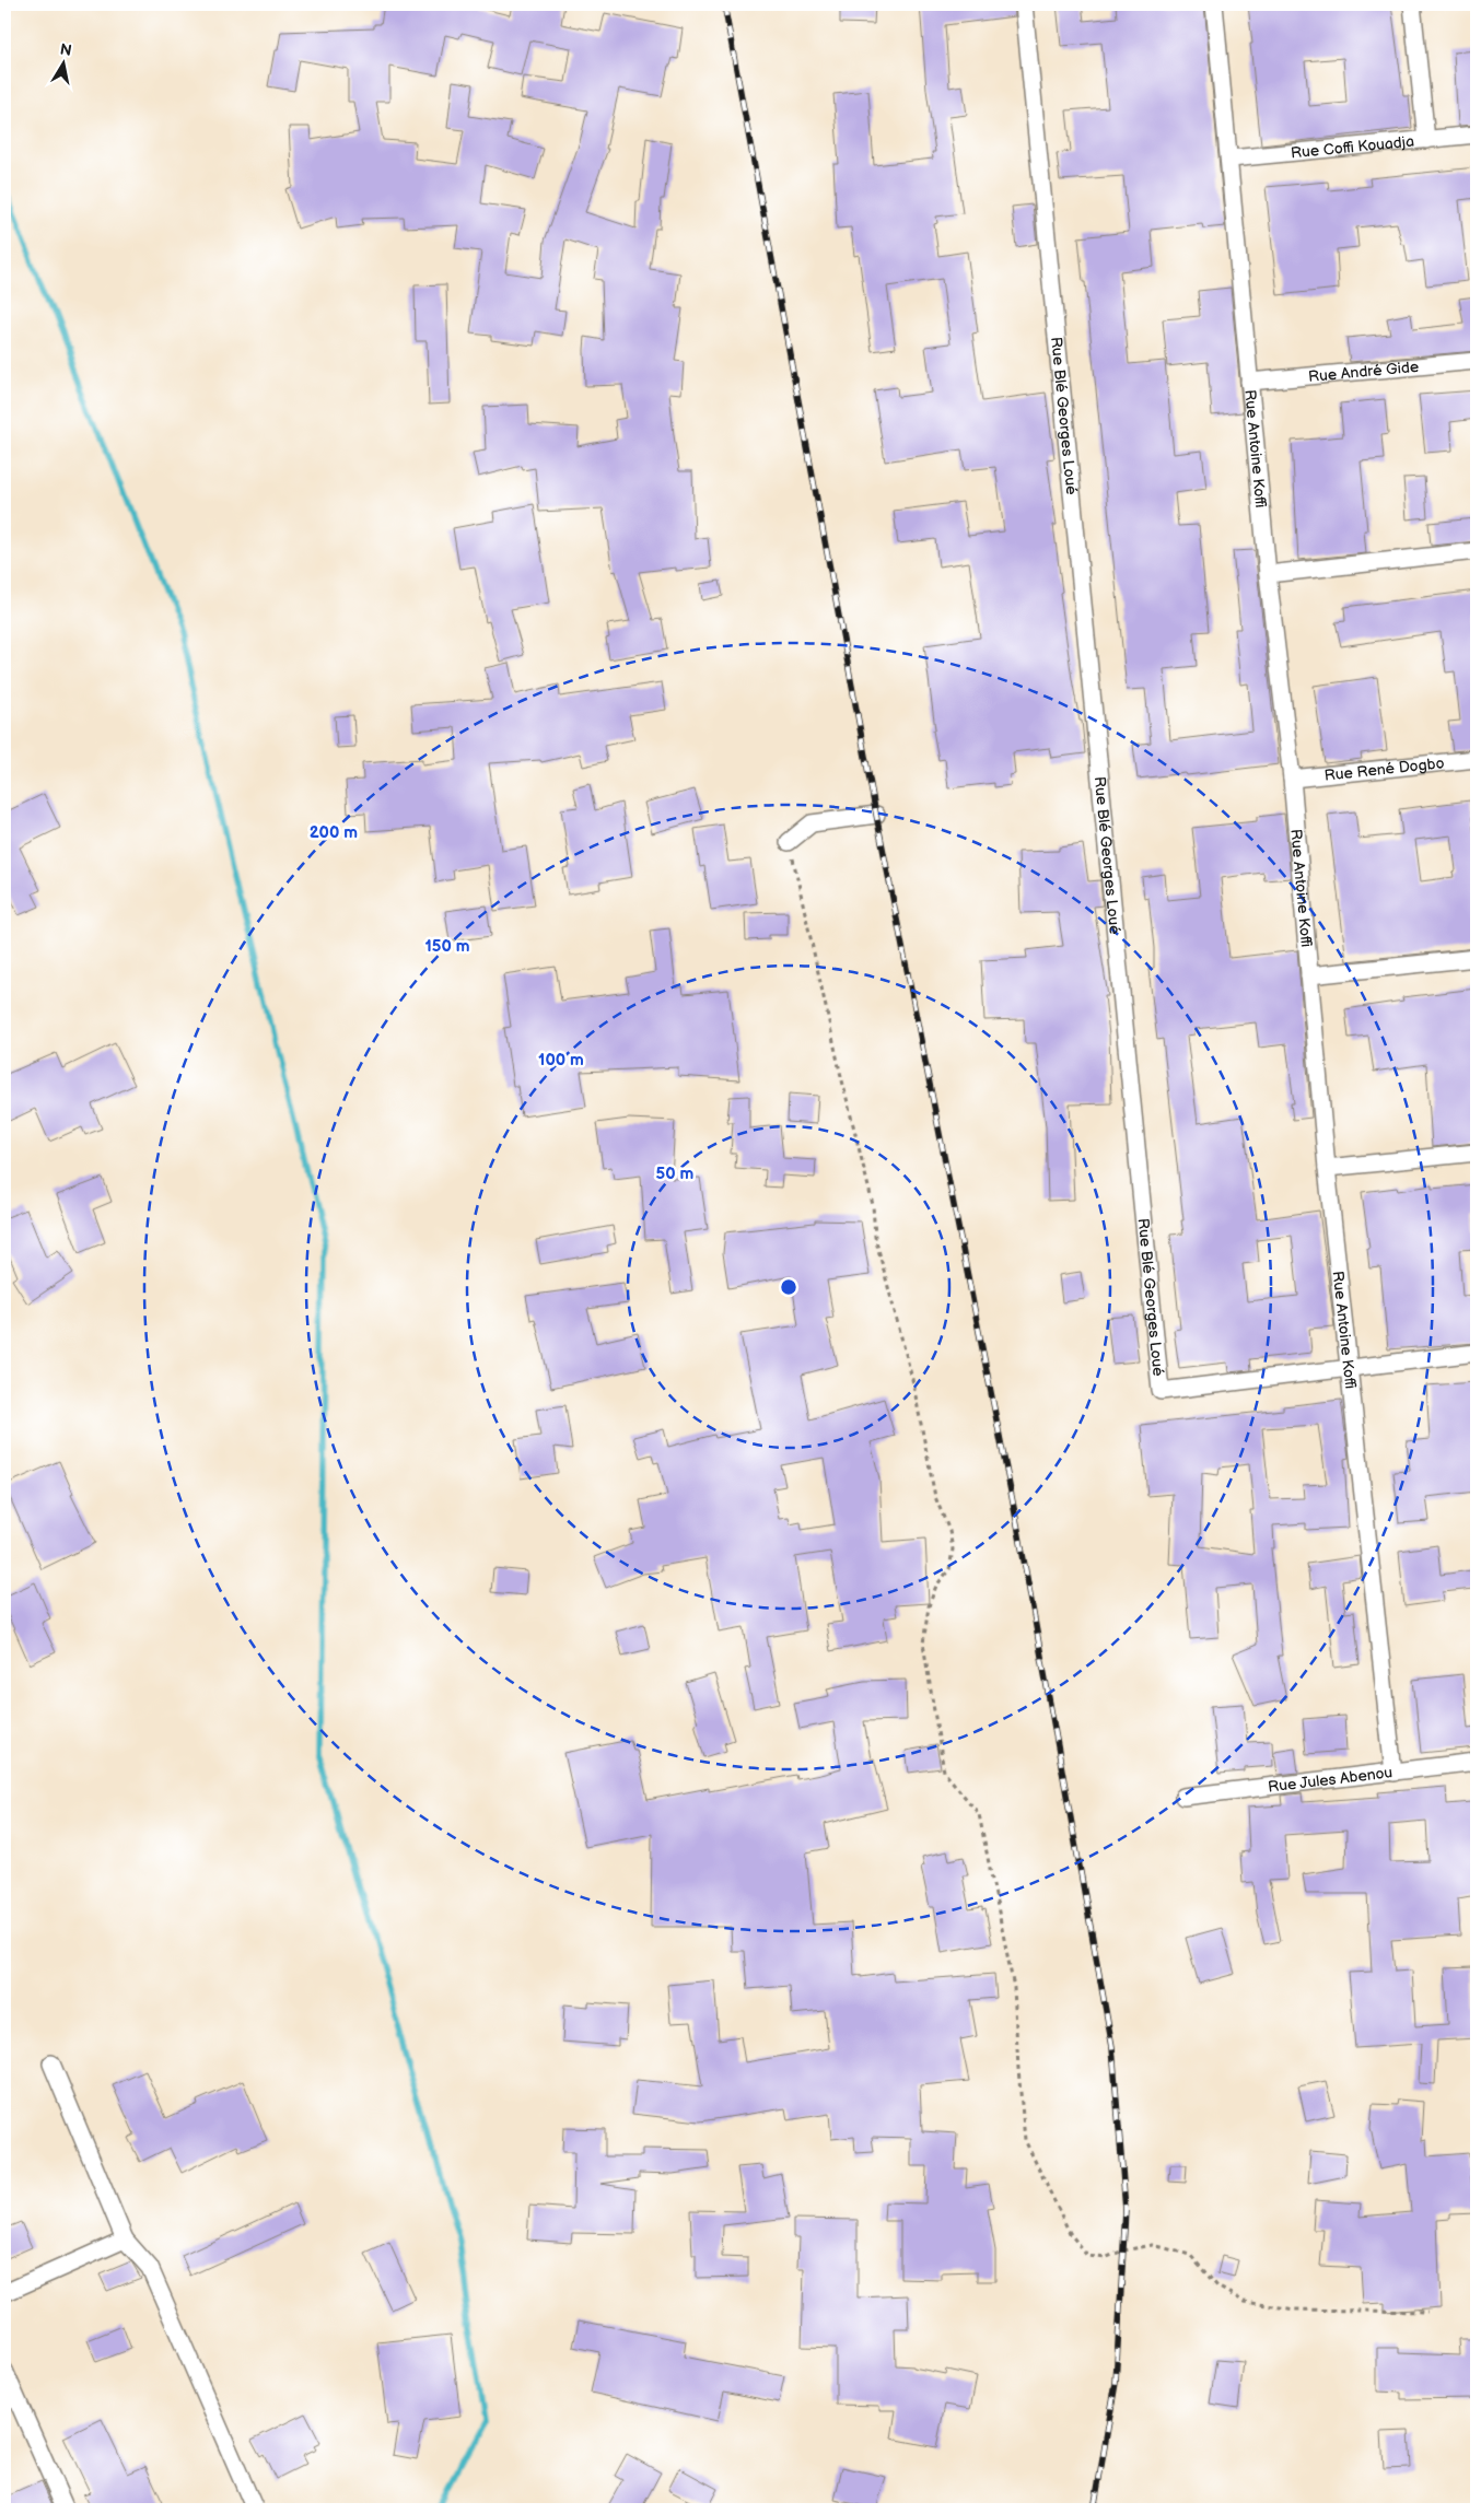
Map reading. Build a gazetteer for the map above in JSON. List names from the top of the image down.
{
  "streets": {
    "street": [
      "Rue Coffi Kouadja",
      "Rue André Gide",
      "Rue Blé Georges Loué",
      "Rue Antoine Koffi",
      "Rue René Dogbo",
      "Rue Jules Abenou"
    ]
  },
  "crossings": [
    ["Rue Coffi Kouadja", "Rue Antoine Koffi"],
    ["Rue André Gide", "Rue Antoine Koffi"],
    ["Rue Blé Georges Loué", "Rue Antoine Koffi"],
    ["Rue Antoine Koffi", "Rue René Dogbo"],
    ["Rue Antoine Koffi", "Rue Jules Abenou"]
  ],
  "north": "top",
  "rings": [
    "200 m",
    "150 m",
    "100 m",
    "50 m"
  ]
}
